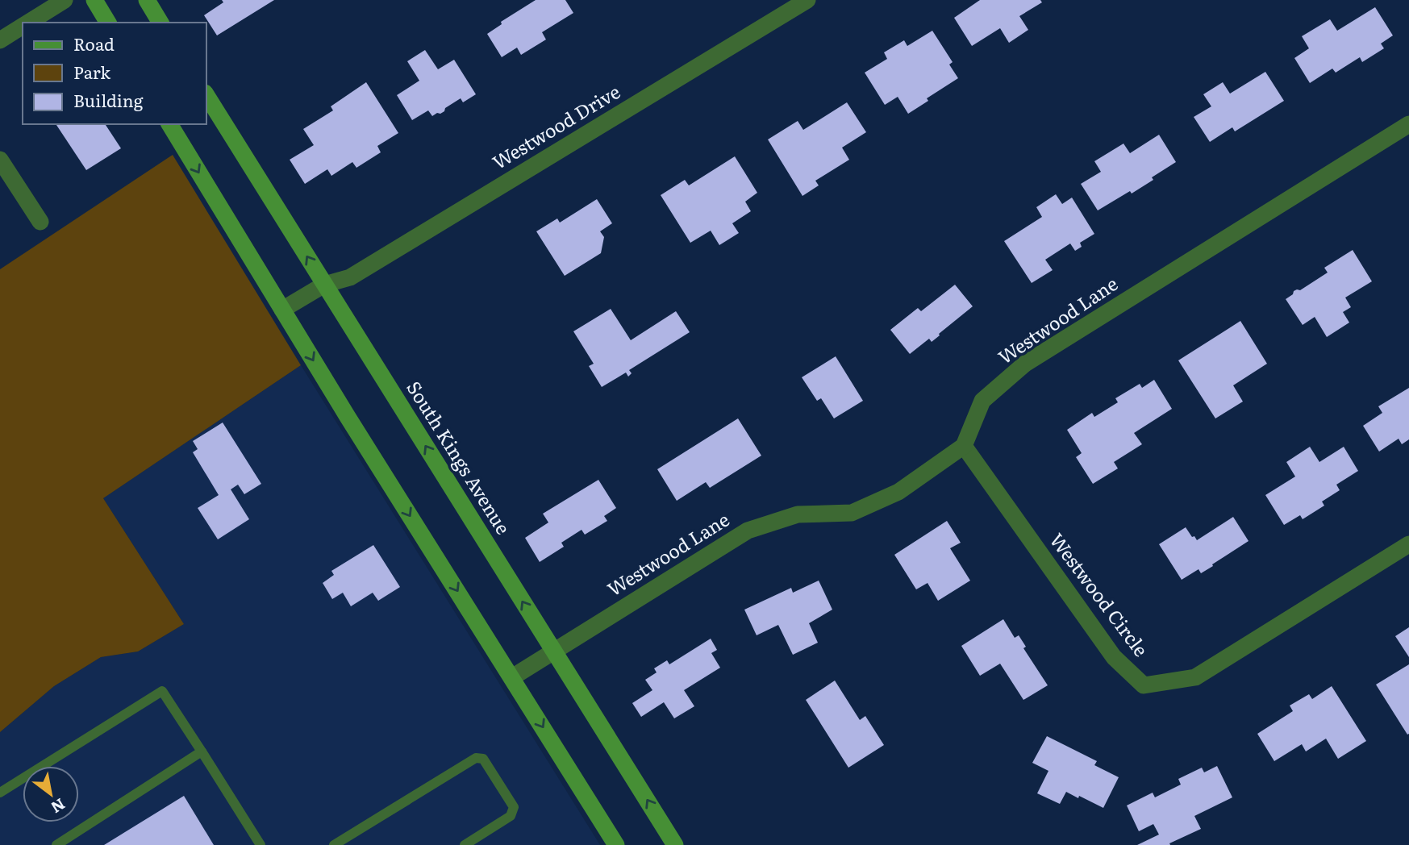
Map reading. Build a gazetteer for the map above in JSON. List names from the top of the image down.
{
  "streets": {
    "main road": ["South Kings Avenue"],
    "street": ["Westwood Drive", "Westwood Lane", "Westwood Circle"]
  },
  "crossings": [
    ["Westwood Drive", "South Kings Avenue"],
    ["Westwood Lane", "South Kings Avenue"],
    ["Westwood Lane", "Westwood Circle"]
  ],
  "legend": ["Road", "Park", "Building"],
  "north": "bottom right"
}
